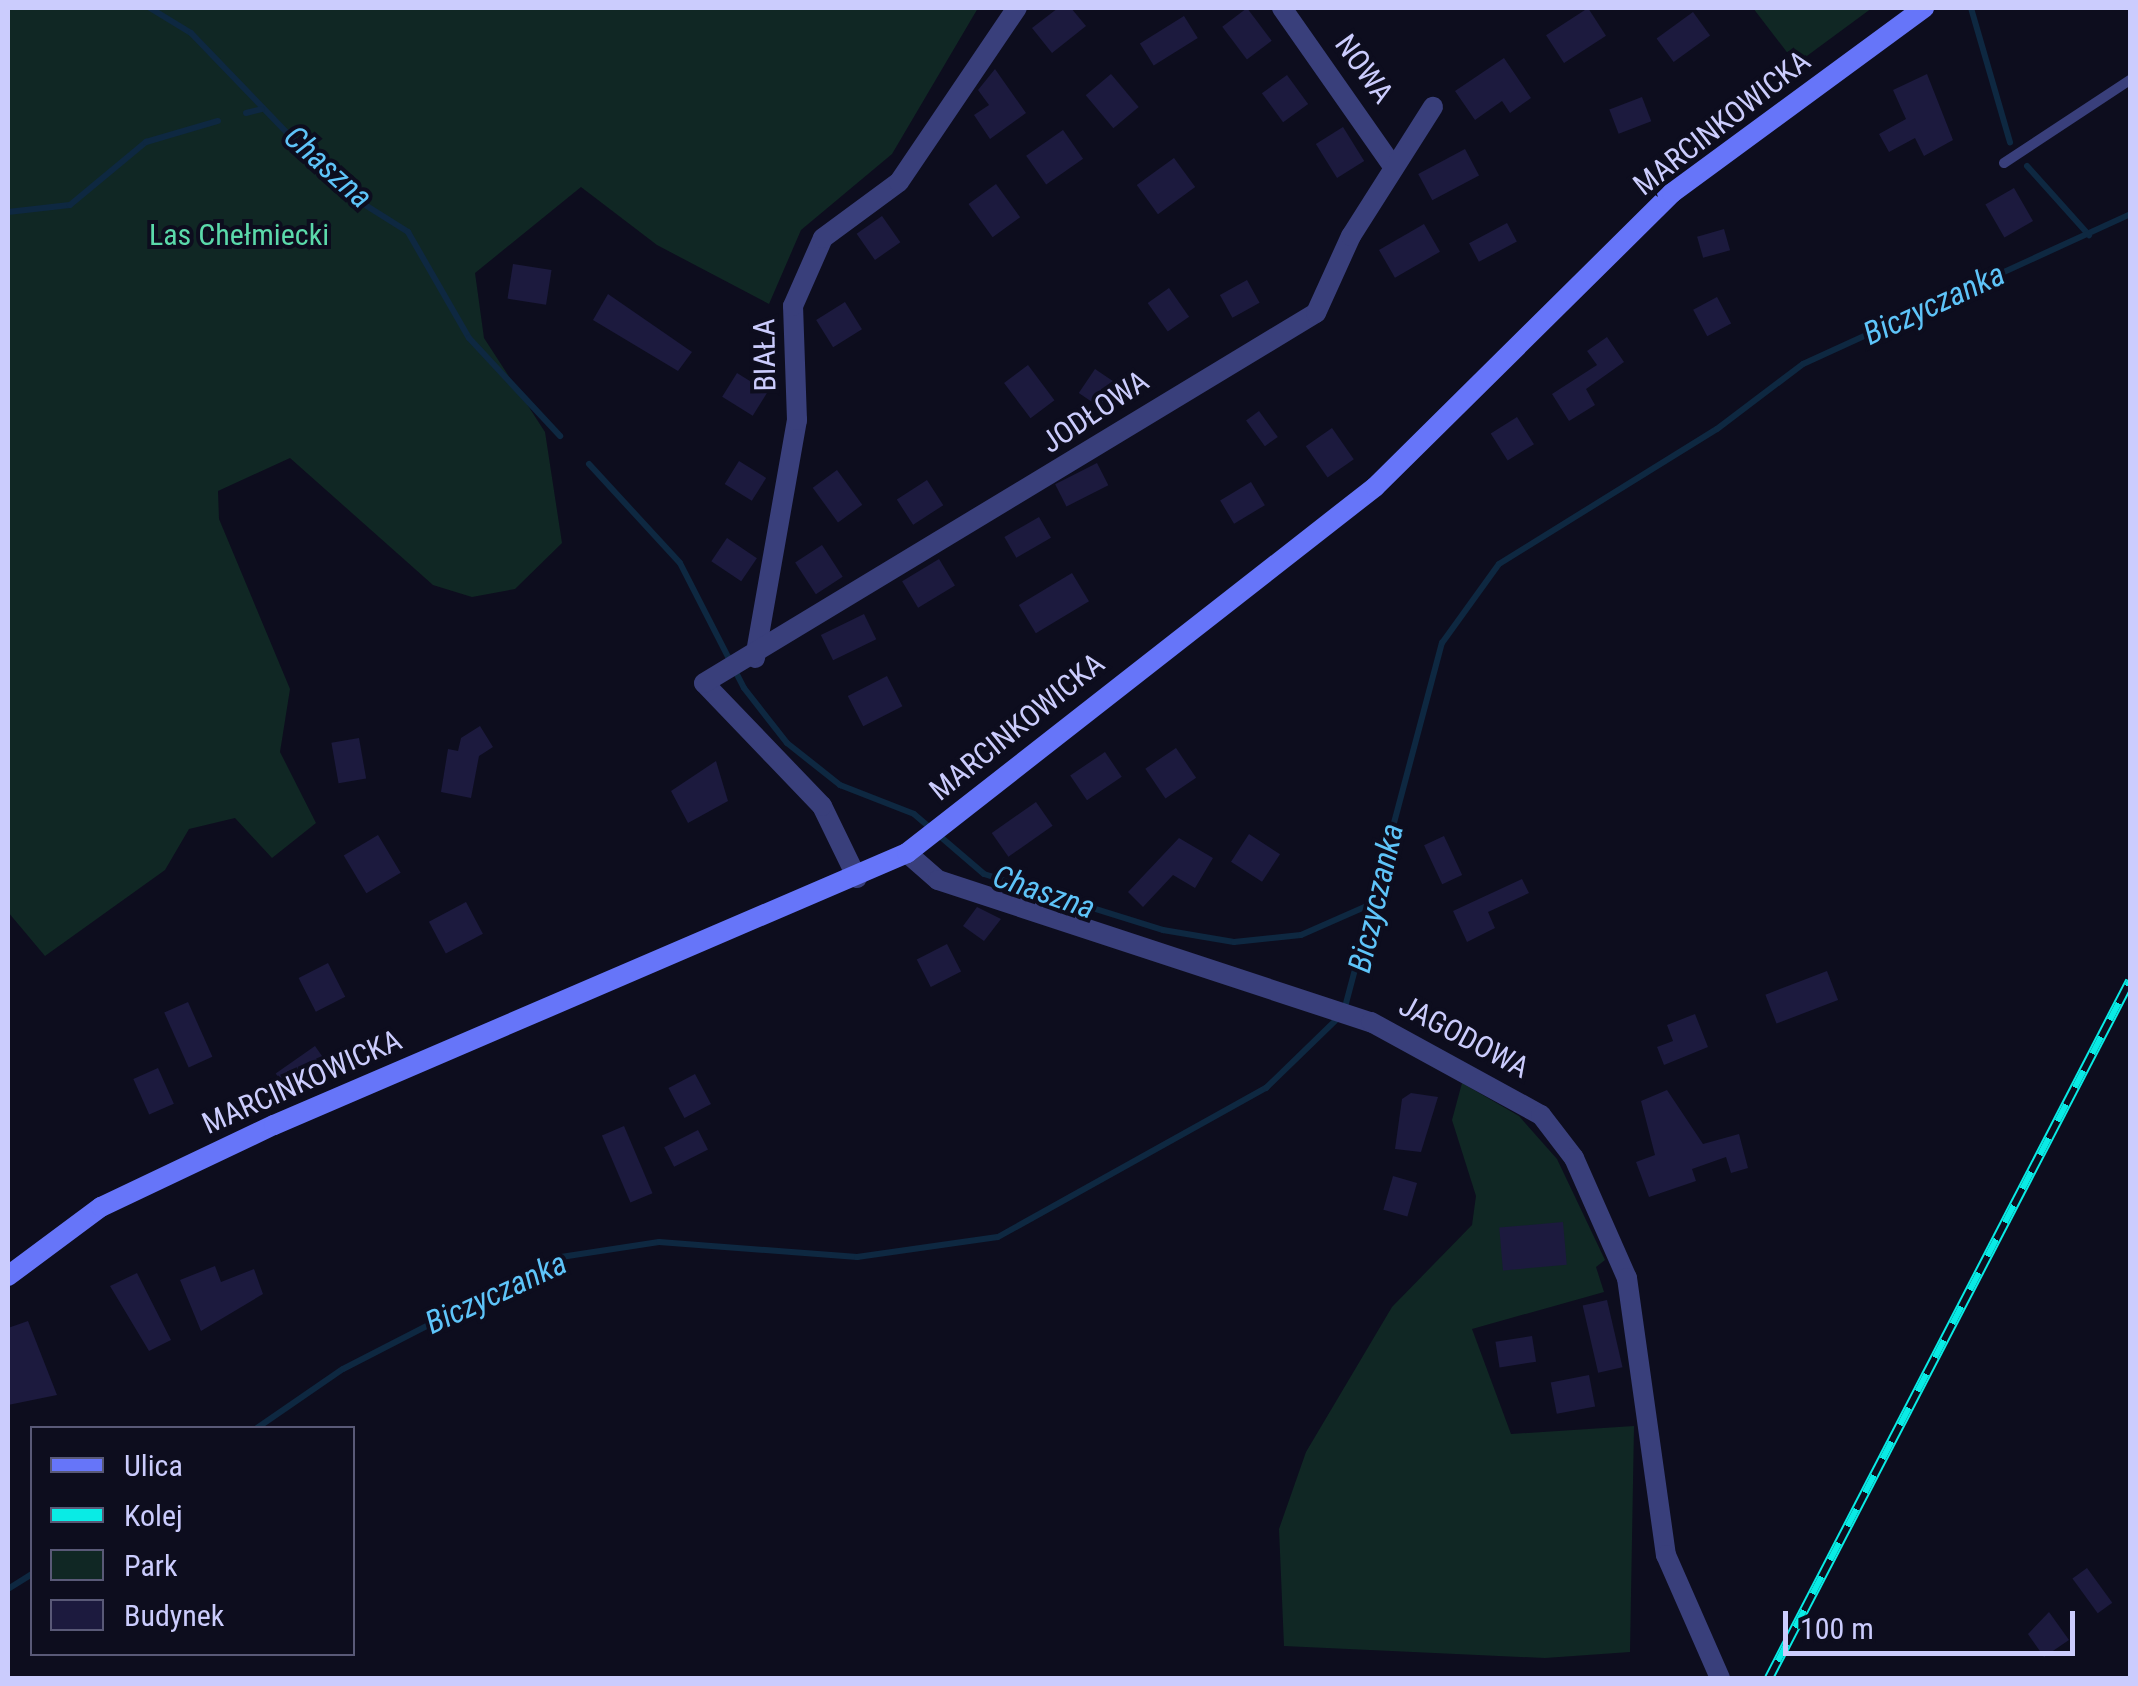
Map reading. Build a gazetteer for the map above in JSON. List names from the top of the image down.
{
  "streets": {
    "street": [
      "NOWA",
      "MARCINKOWICKA",
      "BIAŁA",
      "JODŁOWA",
      "JAGODOWA"
    ]
  },
  "crossings": [
    ["NOWA", "JODŁOWA"],
    ["MARCINKOWICKA", "JODŁOWA"],
    ["MARCINKOWICKA", "JAGODOWA"],
    ["BIAŁA", "JODŁOWA"]
  ],
  "water": ["Chaszna", "Biczyczanka"],
  "parks": ["Las Chełmiecki"],
  "legend": [
    "Ulica",
    "Kolej",
    "Park",
    "Budynek"
  ],
  "scale_bar": "100 m"
}
